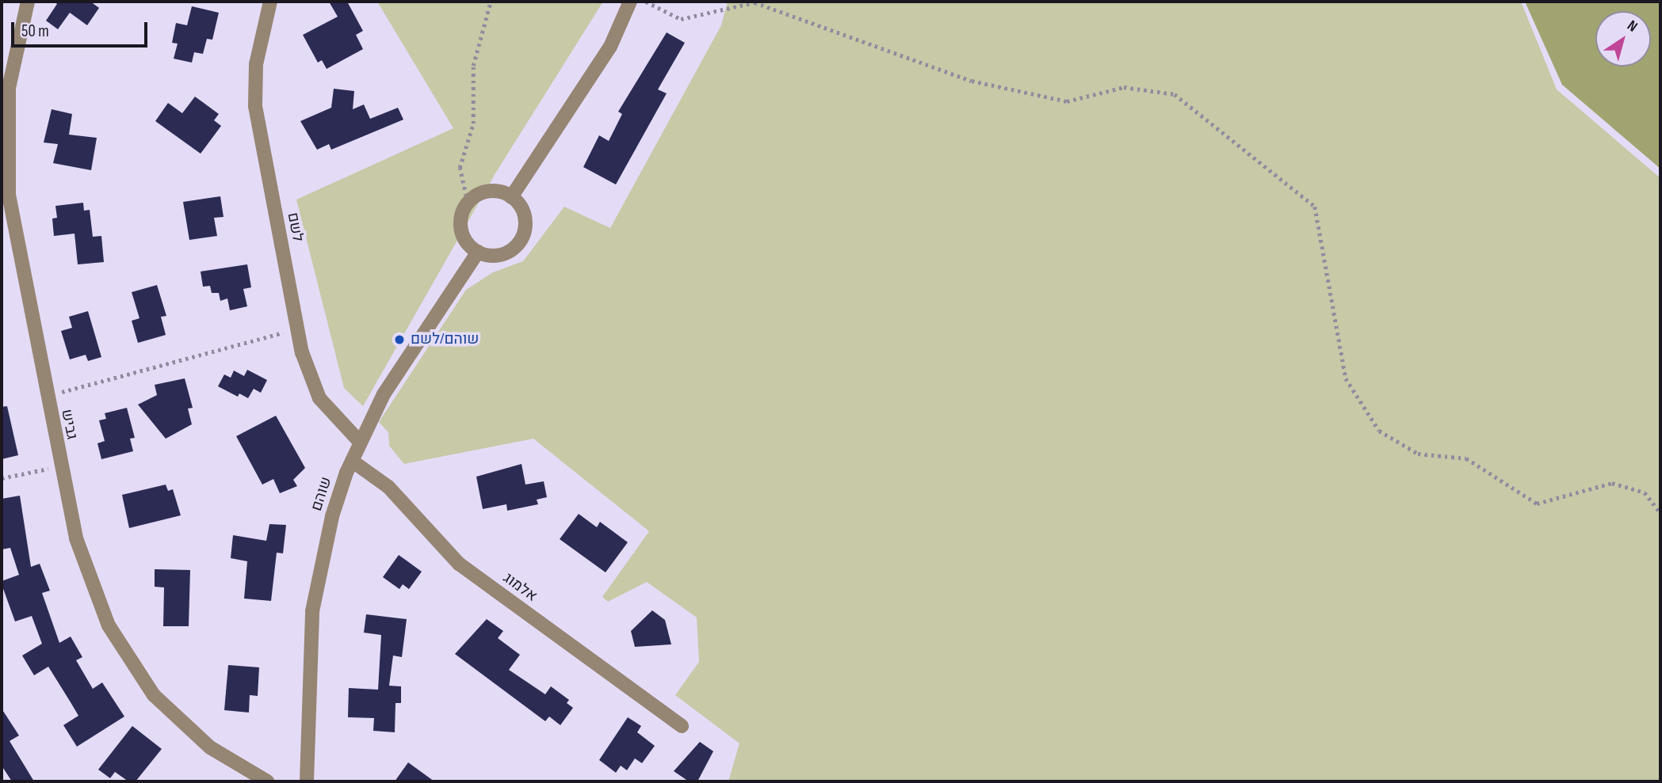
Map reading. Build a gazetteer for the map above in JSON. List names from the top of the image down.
{
  "streets": {
    "street": [
      "לשם",
      "גביש",
      "שוהם",
      "אלמוג"
    ]
  },
  "crossings": [
    ["לשם", "שוהם"],
    ["שוהם", "אלמוג"]
  ],
  "places": ["שוהם/לשם"],
  "scale_bar": "50 m",
  "north": "top right"
}
